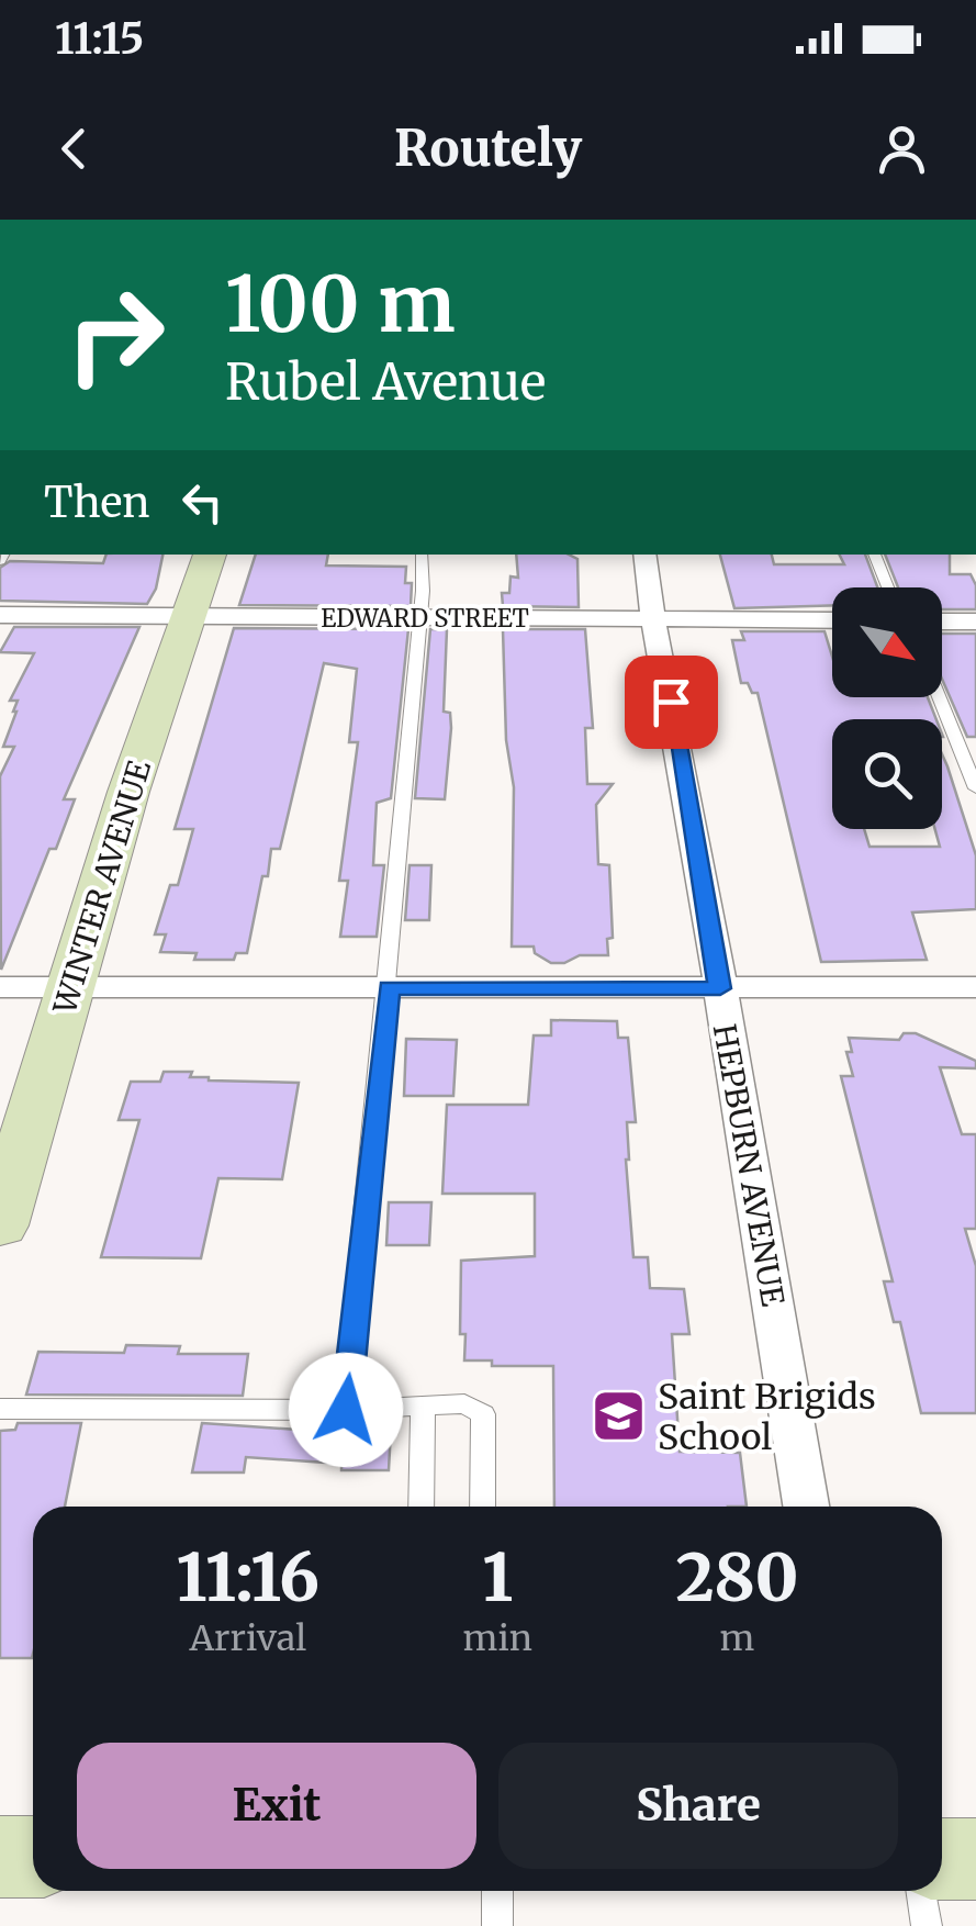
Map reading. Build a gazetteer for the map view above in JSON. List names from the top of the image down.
{
  "streets": {
    "main road": ["WINTER AVENUE"],
    "street": ["EDWARD STREET", "HEPBURN AVENUE"]
  },
  "crossings": [
    ["EDWARD STREET", "WINTER AVENUE"],
    ["EDWARD STREET", "HEPBURN AVENUE"]
  ],
  "places": {
    "school or university": ["Saint Brigids School"]
  },
  "north": "bottom right",
  "page": {
    "status": "11:15",
    "header": "Routely",
    "turn": ["100 m", "Rubel Avenue"],
    "then": "Then",
    "eta": [
      "11:16",
      "Arrival",
      "1",
      "min",
      "280",
      "m"
    ],
    "buttons": ["Exit", "Share"]
  }
}
